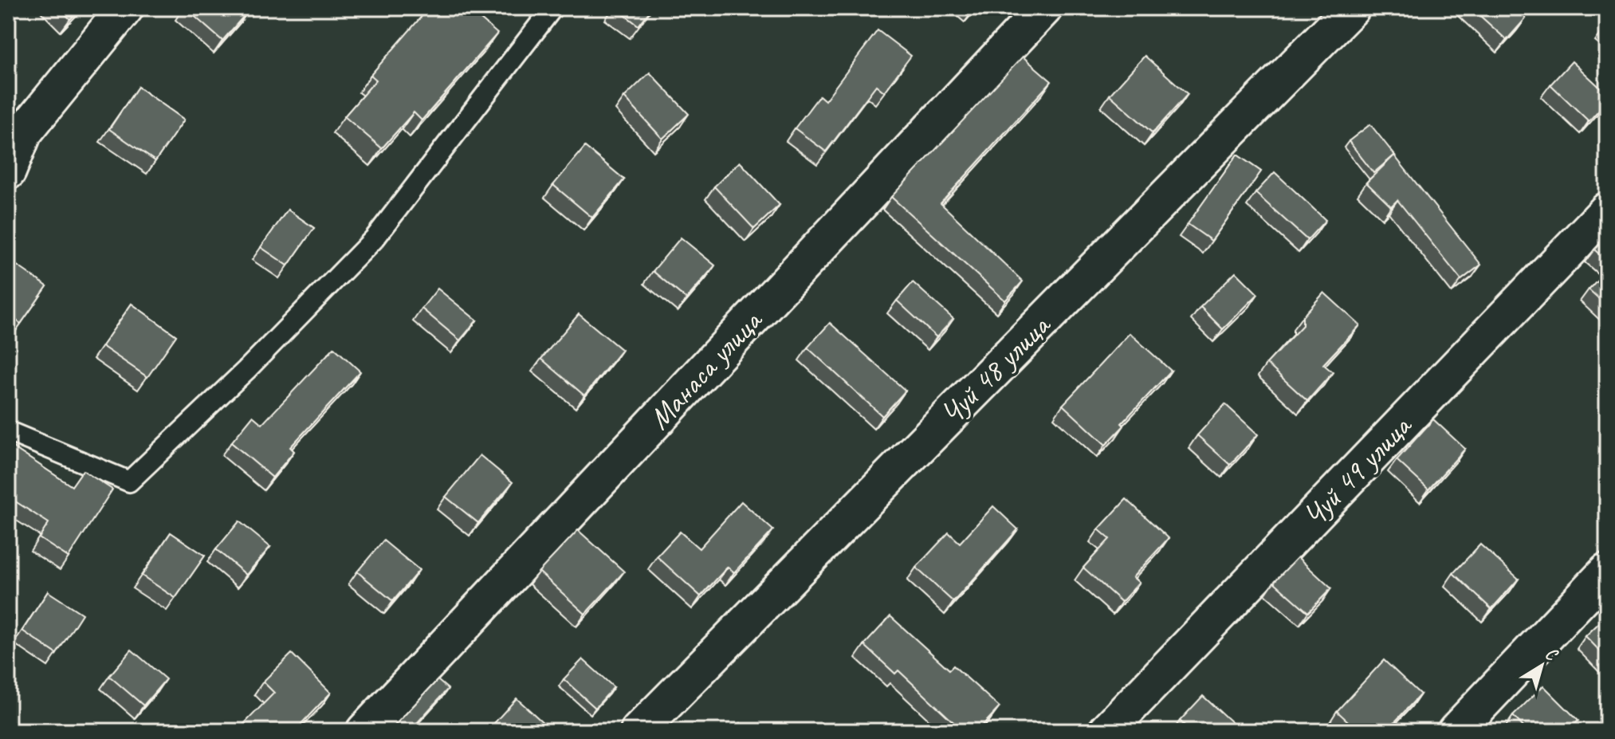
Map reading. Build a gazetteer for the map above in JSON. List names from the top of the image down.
{
  "streets": {
    "street": ["Манаса улица", "Чуй 48 улица", "Чуй 49 улица"]
  },
  "north": "top right"
}
